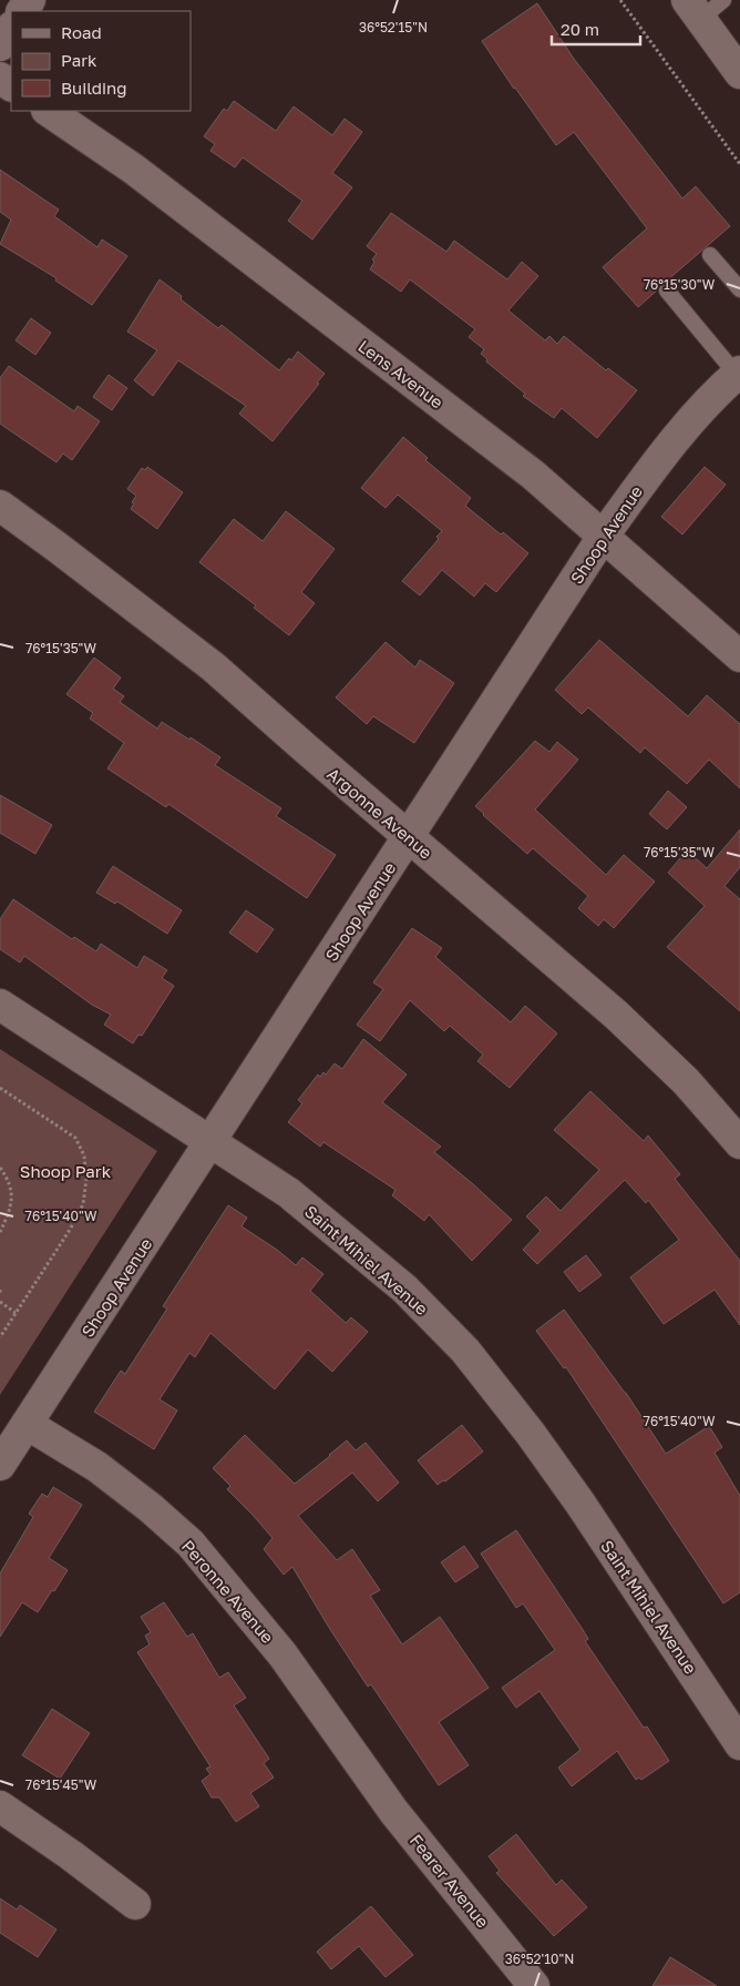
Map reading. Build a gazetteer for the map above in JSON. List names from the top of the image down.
{
  "streets": {
    "street": [
      "Lens Avenue",
      "Shoop Avenue",
      "Argonne Avenue",
      "Saint Mihiel Avenue",
      "Peronne Avenue",
      "Fearer Avenue"
    ]
  },
  "crossings": [
    ["Lens Avenue", "Shoop Avenue"],
    ["Shoop Avenue", "Argonne Avenue"],
    ["Shoop Avenue", "Saint Mihiel Avenue"],
    ["Shoop Avenue", "Peronne Avenue"],
    ["Peronne Avenue", "Fearer Avenue"]
  ],
  "parks": ["Shoop Park"],
  "legend": ["Road", "Park", "Building"],
  "scale_bar": "20 m",
  "coordinates": [
    "36°52'15\"N",
    "76°15'30\"W",
    "76°15'35\"W",
    "76°15'40\"W",
    "76°15'45\"W",
    "36°52'10\"N"
  ]
}
